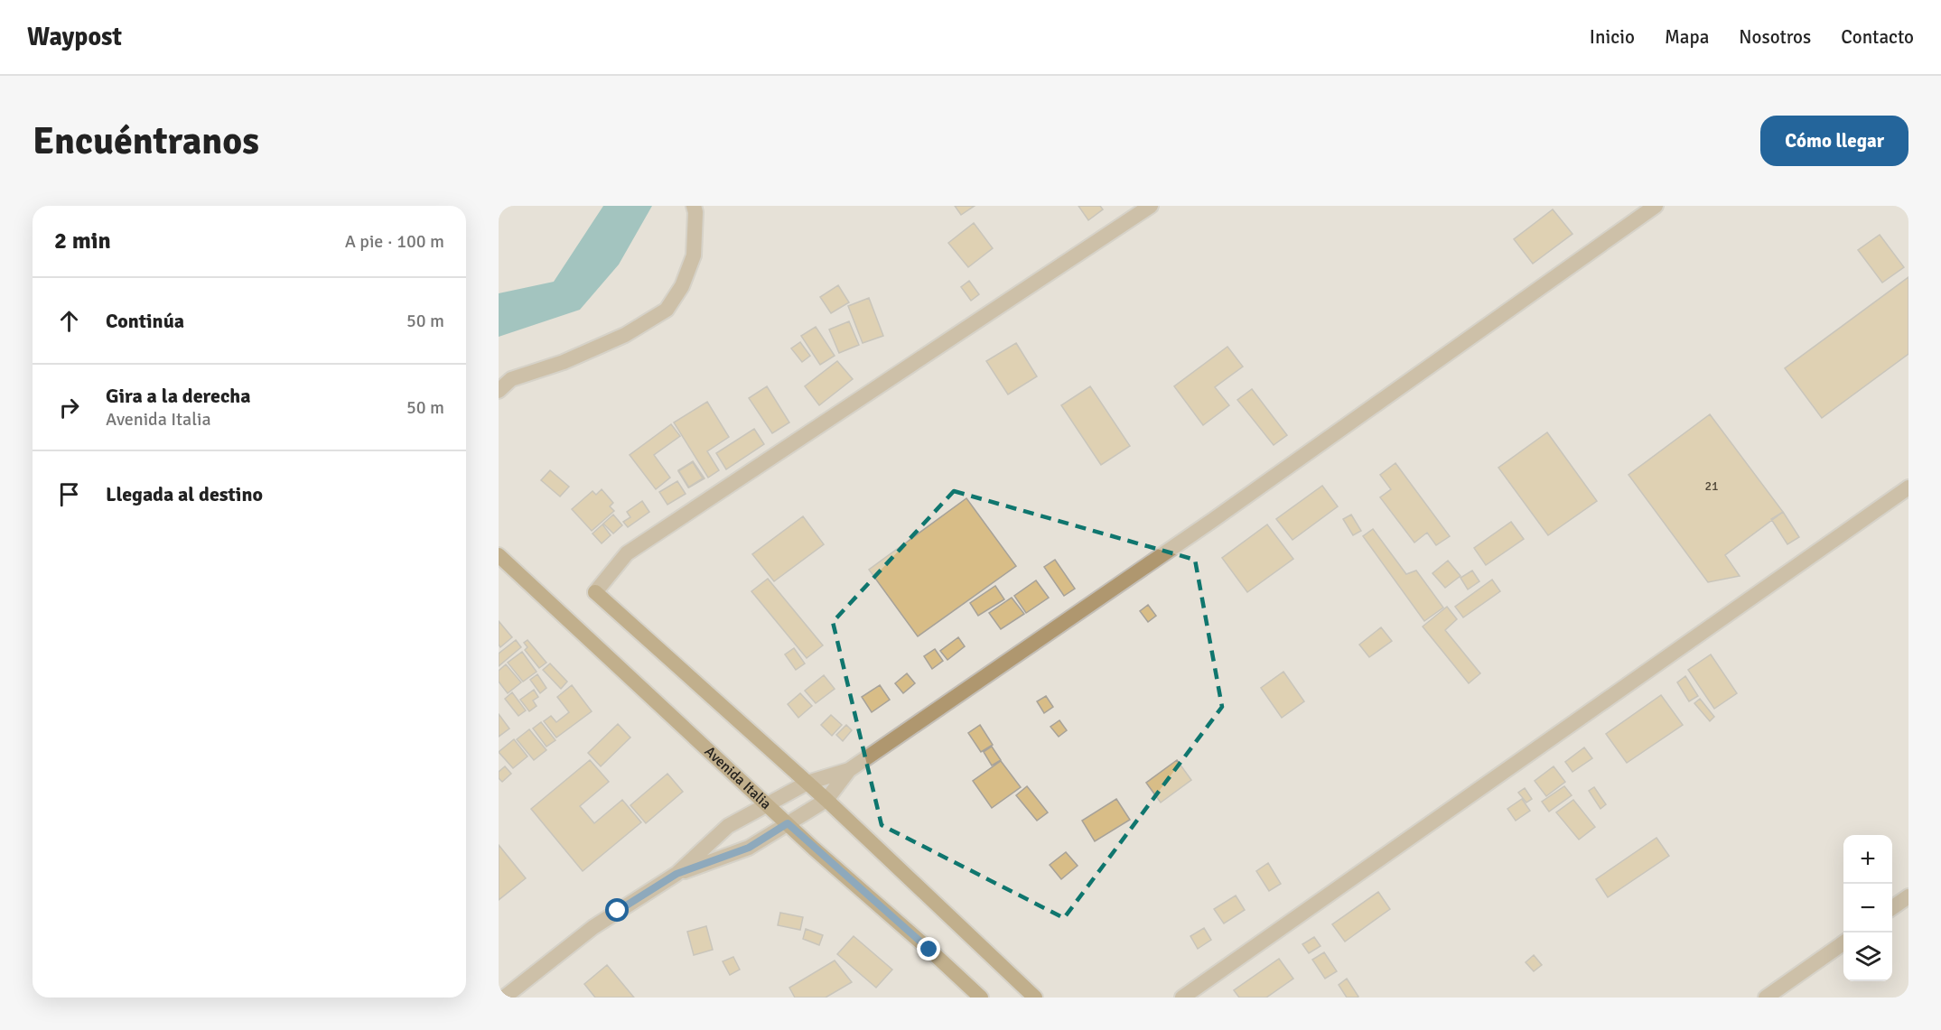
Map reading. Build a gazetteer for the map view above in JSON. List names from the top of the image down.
{
  "streets": {
    "main road": ["Avenida Italia"]
  },
  "house_numbers": ["21"],
  "page": {
    "header": "Waypost",
    "nav": [
      "Inicio",
      "Mapa",
      "Nosotros",
      "Contacto"
    ],
    "buttons": "Cómo llegar",
    "title": "Encuéntranos",
    "heading": ["2 min", "A pie · 100 m"],
    "list": [
      ["Continúa", "50 m"],
      ["Gira a la derecha", "Avenida Italia", "50 m"],
      "Llegada al destino"
    ],
    "map_buttons": ["+", "−"]
  }
}
